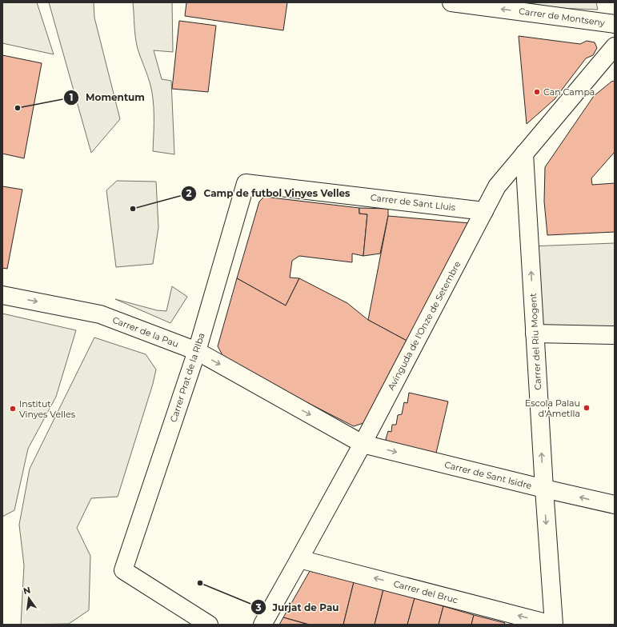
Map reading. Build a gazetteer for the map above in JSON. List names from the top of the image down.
{
  "streets": {
    "street": [
      "Carrer de Montseny",
      "Carrer de Sant Lluis",
      "Avinguda de l'Onze de Setembre",
      "Carrer de la Pau",
      "Carrer del Riu Mogent",
      "Carrer Prat de la RIba",
      "Carrer de Sant Isidre",
      "Carrer del Bruc"
    ]
  },
  "crossings": [
    ["Carrer de Sant Lluis", "Avinguda de l'Onze de Setembre"],
    ["Carrer de Sant Lluis", "Carrer Prat de la RIba"],
    ["Avinguda de l'Onze de Setembre", "Carrer de la Pau"],
    ["Avinguda de l'Onze de Setembre", "Carrer del Riu Mogent"],
    ["Avinguda de l'Onze de Setembre", "Carrer de Sant Isidre"],
    ["Avinguda de l'Onze de Setembre", "Carrer del Bruc"],
    ["Carrer de la Pau", "Carrer Prat de la RIba"],
    ["Carrer de la Pau", "Carrer de Sant Isidre"],
    ["Carrer del Riu Mogent", "Carrer de Sant Isidre"],
    ["Carrer del Riu Mogent", "Carrer del Bruc"]
  ],
  "one_way": ["Carrer de Montseny", "Carrer de la Pau", "Carrer del Bruc"],
  "places": [
    "Can Campa",
    "Momentum",
    "Camp de futbol Vinyes Velles",
    "Escola Palau d'Ametlla",
    "Institut Vinyes Velles",
    "Jurjat de Pau"
  ],
  "north": "top"
}
